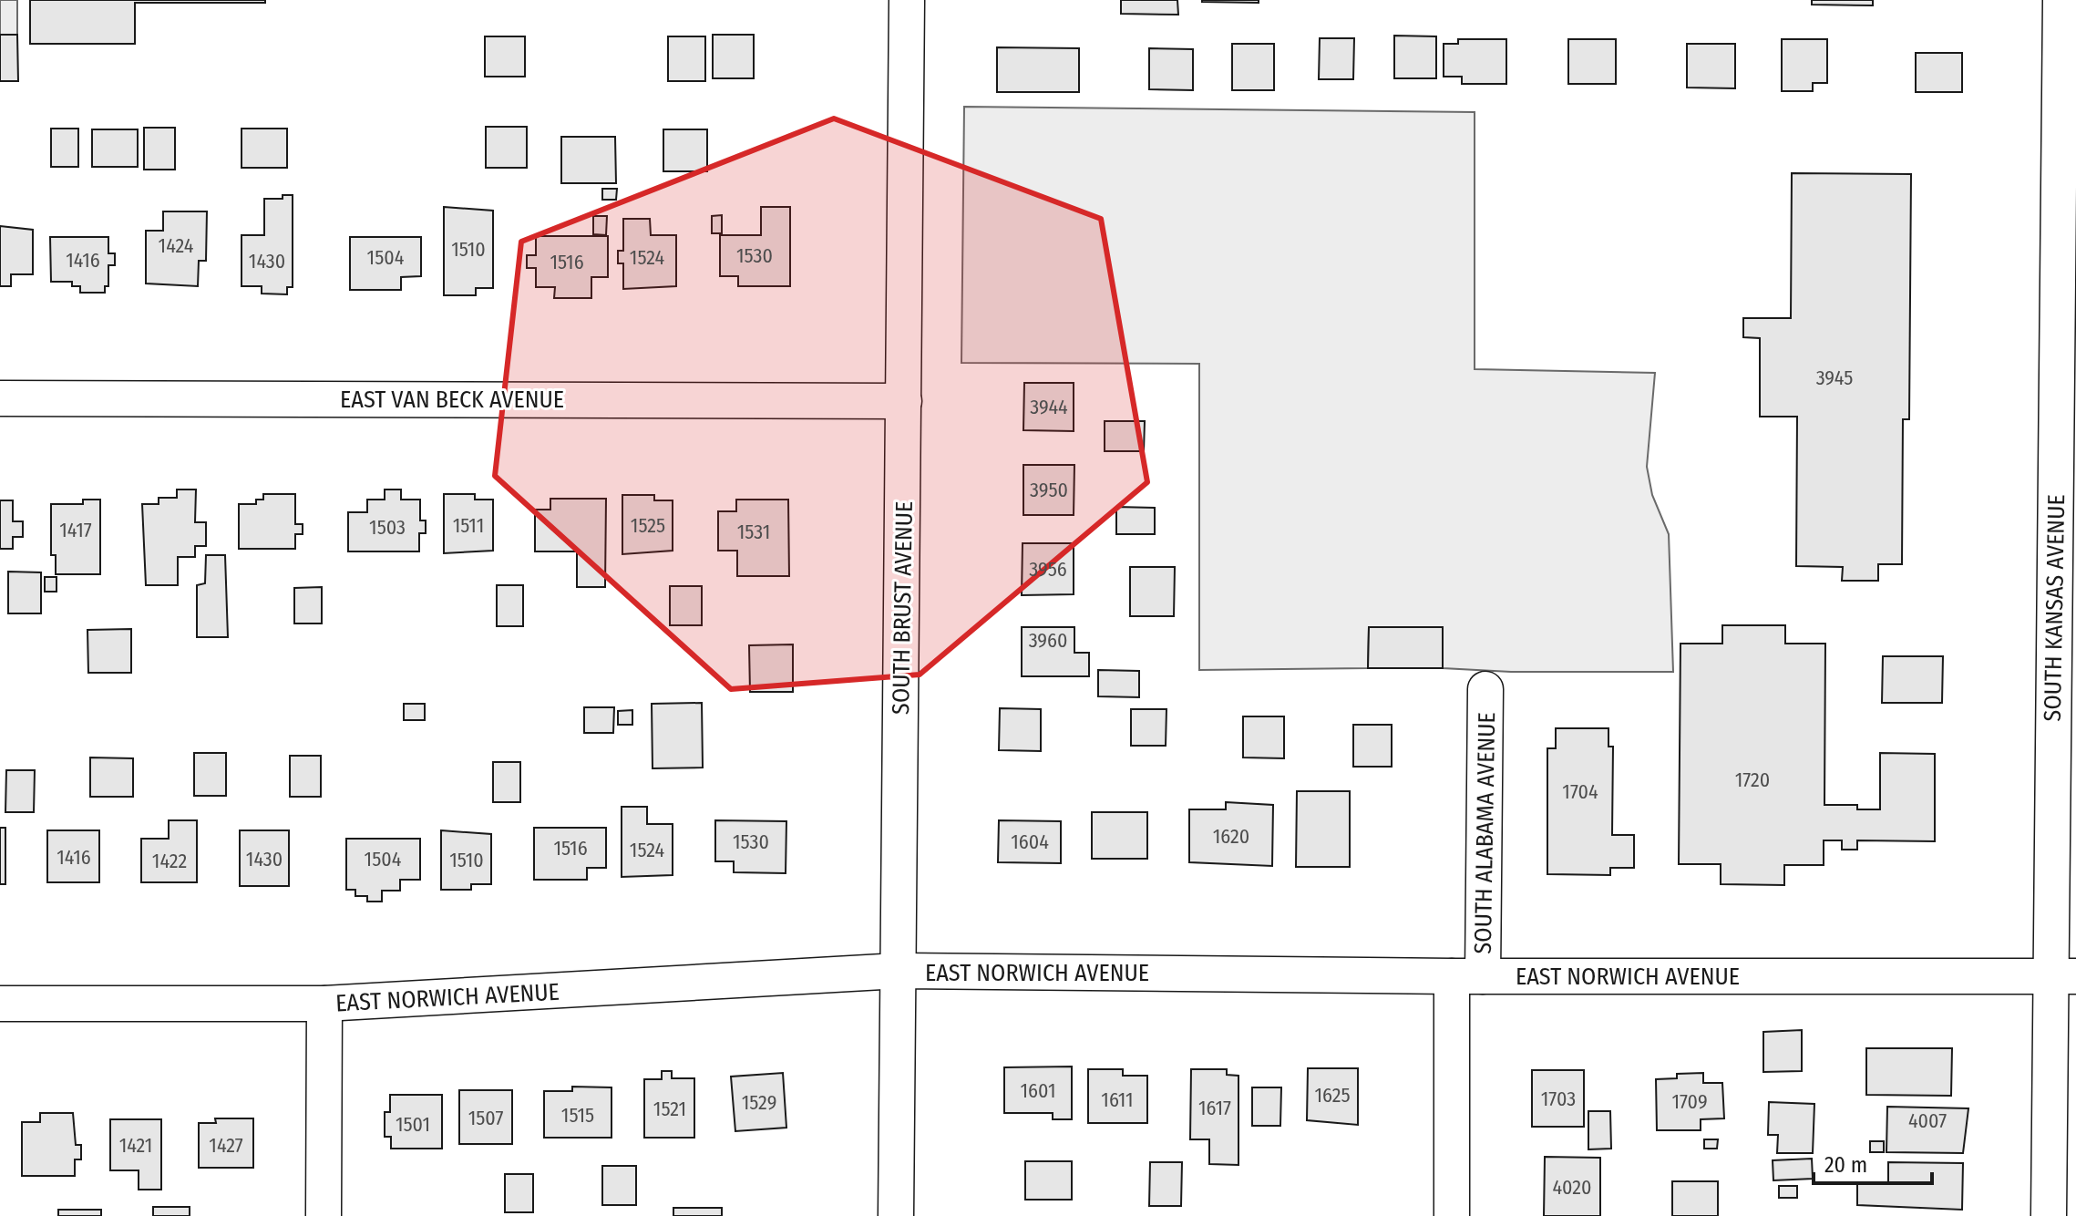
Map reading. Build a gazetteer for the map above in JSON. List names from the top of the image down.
{
  "streets": {
    "street": [
      "EAST VAN BECK AVENUE",
      "SOUTH BRUST AVENUE",
      "SOUTH KANSAS AVENUE",
      "SOUTH ALABAMA AVENUE",
      "EAST NORWICH AVENUE"
    ]
  },
  "crossings": [
    ["EAST VAN BECK AVENUE", "SOUTH BRUST AVENUE"],
    ["SOUTH BRUST AVENUE", "EAST NORWICH AVENUE"],
    ["SOUTH KANSAS AVENUE", "EAST NORWICH AVENUE"],
    ["SOUTH ALABAMA AVENUE", "EAST NORWICH AVENUE"]
  ],
  "house_numbers": [
    "1424",
    "1510",
    "1530",
    "1504",
    "1524",
    "1416",
    "1430",
    "1516",
    "3945",
    "3944",
    "3950",
    "1511",
    "1525",
    "1503",
    "1417",
    "1531",
    "3956",
    "3960",
    "1720",
    "1704",
    "1620",
    "1530",
    "1604",
    "1516",
    "1524",
    "1416",
    "1430",
    "1504",
    "1510",
    "1422",
    "1601",
    "1625",
    "1703",
    "1611",
    "1709",
    "1529",
    "1617",
    "1521",
    "1515",
    "1507",
    "4007",
    "1501",
    "1421",
    "1427",
    "4020"
  ],
  "scale_bar": "20 m"
}
